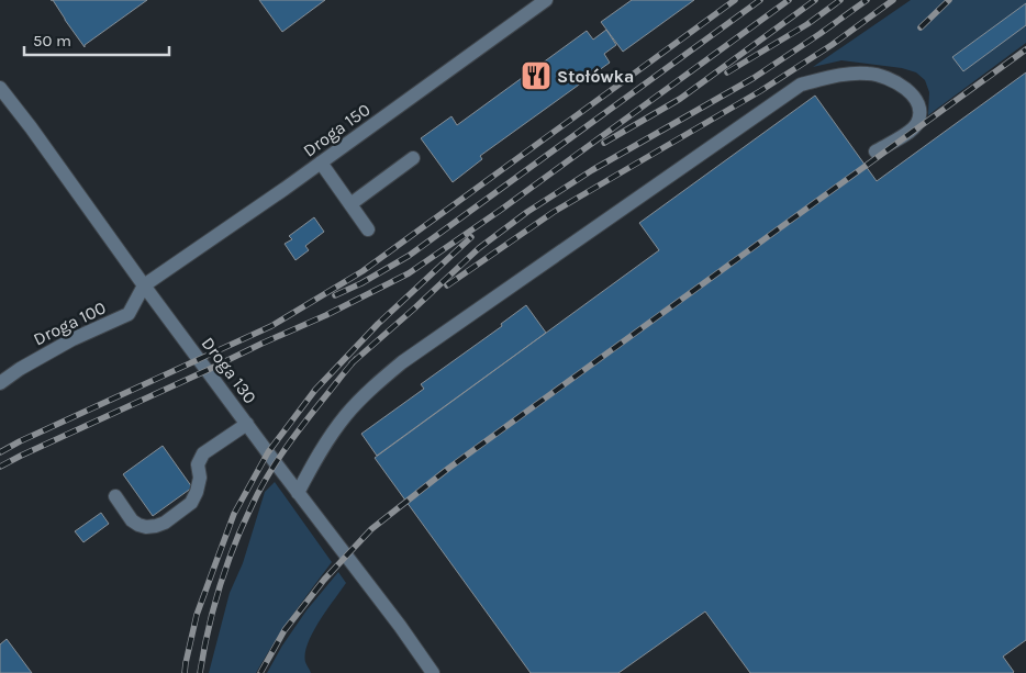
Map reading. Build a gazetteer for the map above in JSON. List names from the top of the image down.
{
  "streets": {
    "lane": ["Droga 150", "Droga 100", "Droga 130"]
  },
  "crossings": [
    ["Droga 150", "Droga 100"],
    ["Droga 150", "Droga 130"],
    ["Droga 100", "Droga 130"]
  ],
  "places": {
    "restaurant": ["Stołówka"]
  },
  "scale_bar": "50 m"
}
